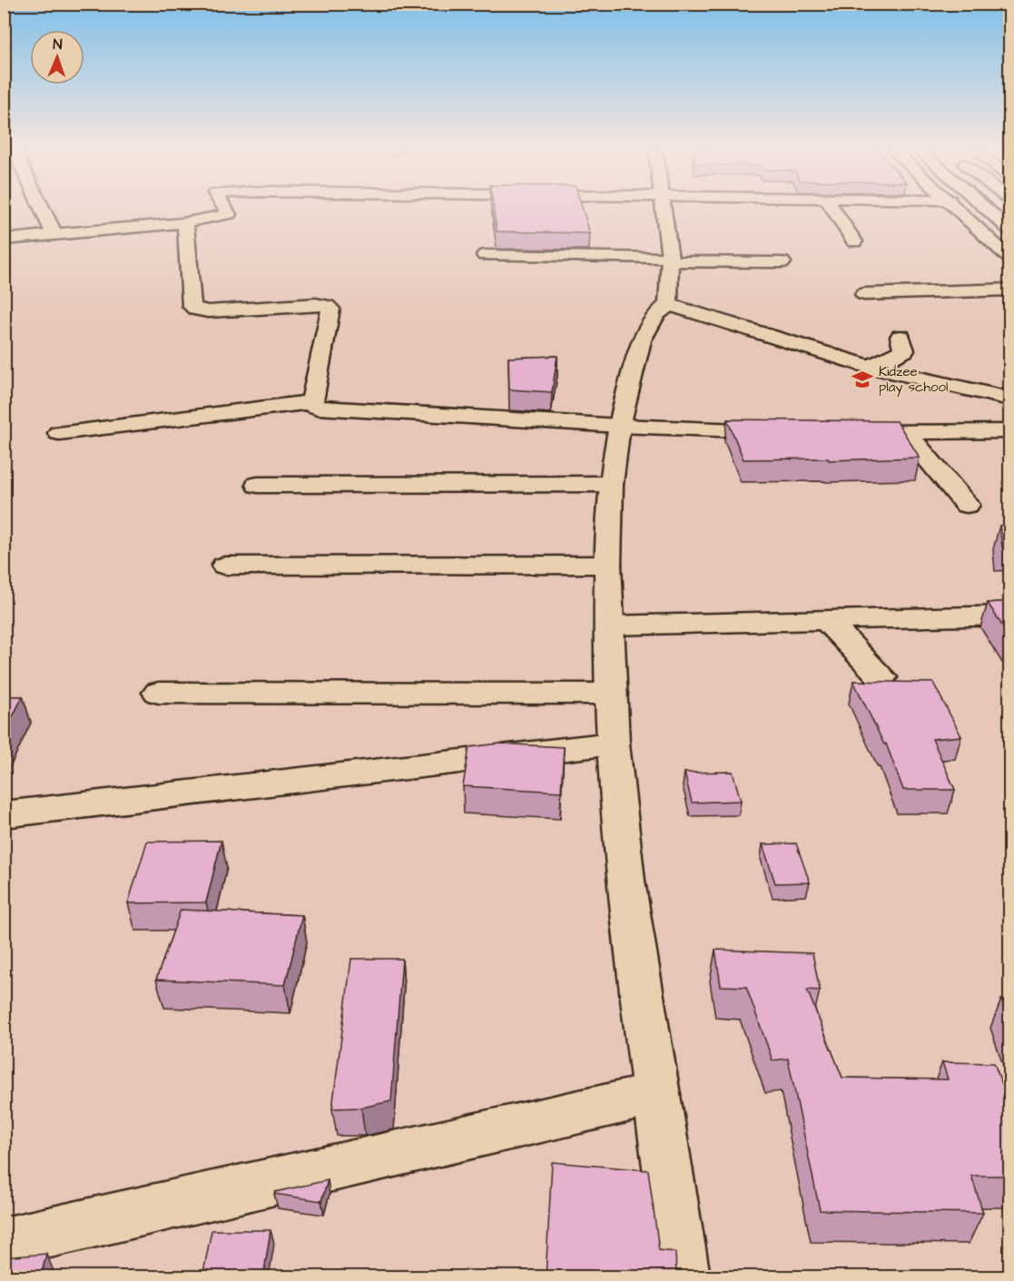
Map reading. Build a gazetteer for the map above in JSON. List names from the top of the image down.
{
  "places": {
    "school or university": ["Kidzee play school"]
  },
  "north": "top"
}
